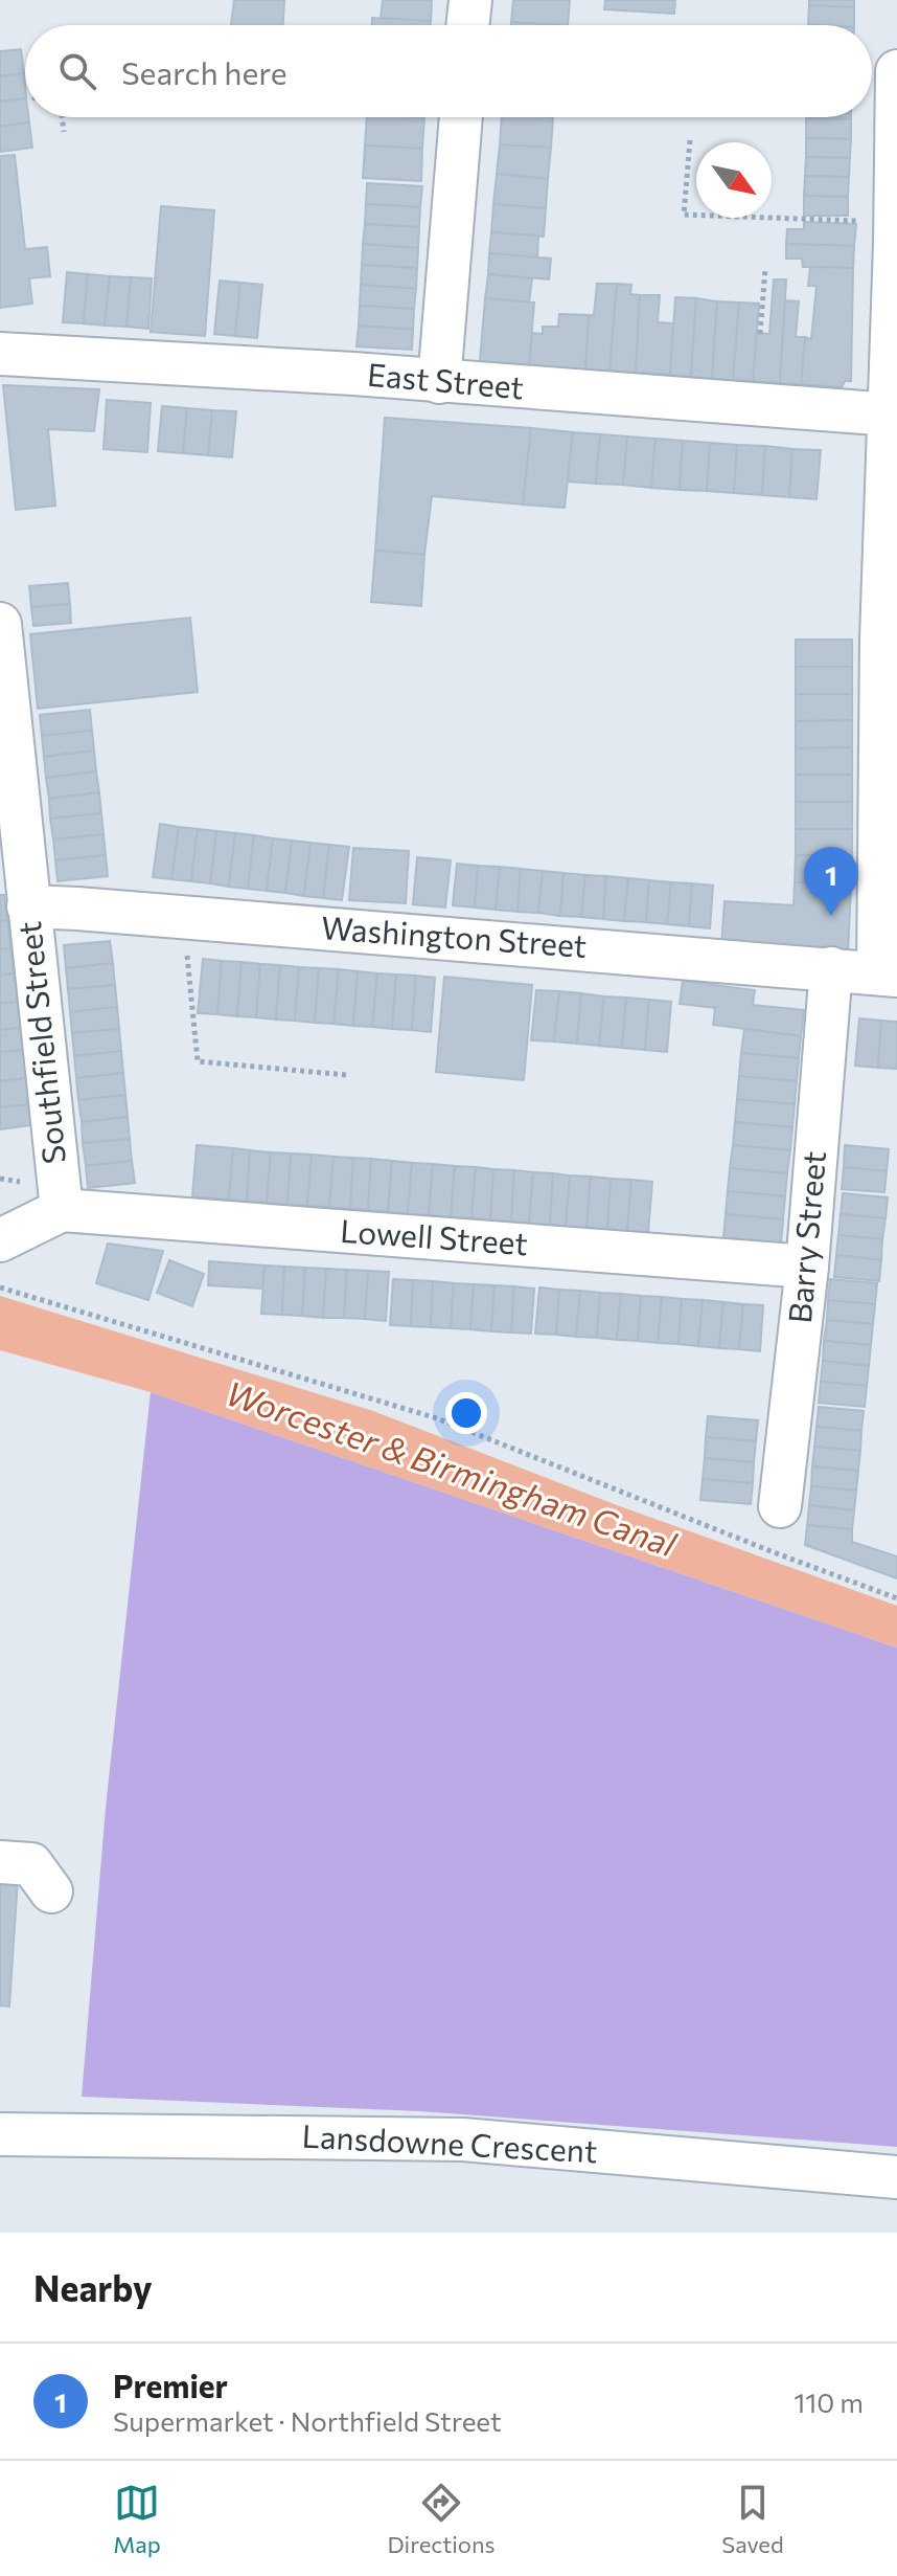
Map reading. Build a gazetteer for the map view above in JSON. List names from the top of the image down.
{
  "streets": {
    "street": [
      "East Street",
      "Washington Street",
      "Southfield Street",
      "Barry Street",
      "Lowell Street",
      "Lansdowne Crescent"
    ]
  },
  "crossings": [
    ["Washington Street", "Southfield Street"],
    ["Washington Street", "Barry Street"],
    ["Southfield Street", "Lowell Street"],
    ["Barry Street", "Lowell Street"]
  ],
  "water": ["Worcester & Birmingham Canal"],
  "north": "bottom right",
  "page": {
    "search": "Search here",
    "pins": "1",
    "heading": "Nearby",
    "list": [
      {
        "mark": "1",
        "name": "Premier",
        "note": "Supermarket · Northfield Street",
        "value": "110 m"
      }
    ],
    "nav": ["Map", "Directions", "Saved"]
  }
}
